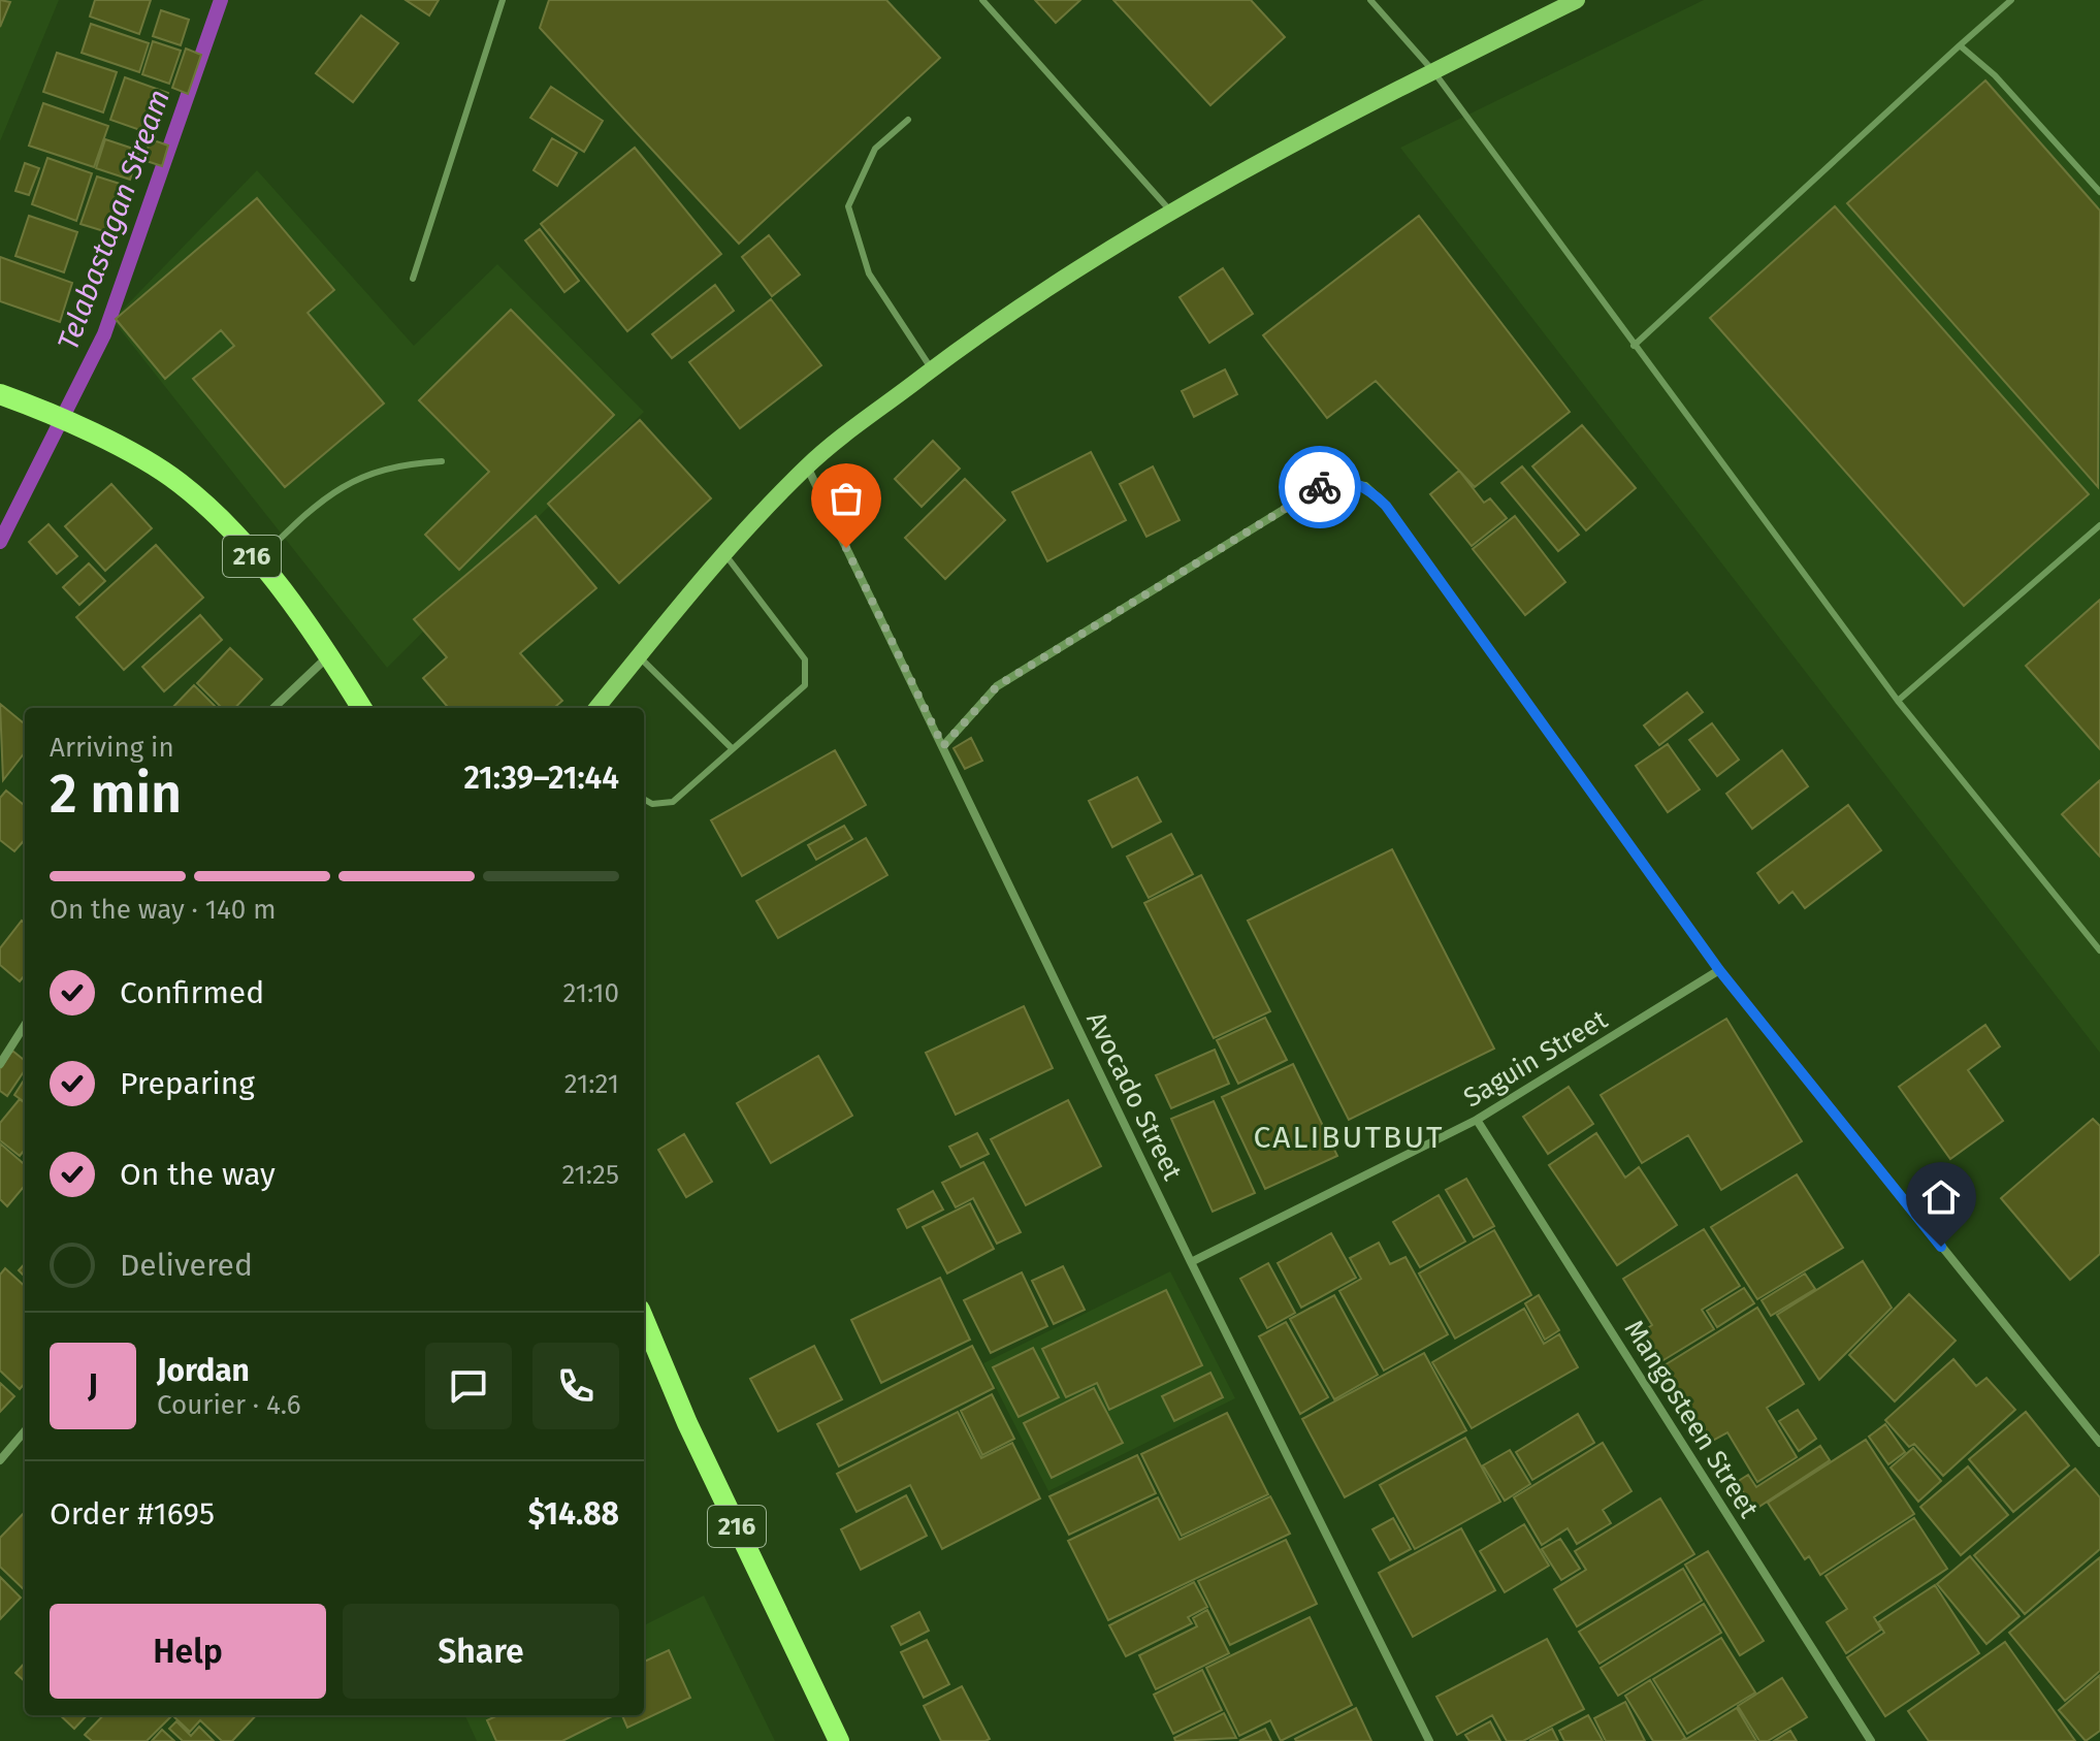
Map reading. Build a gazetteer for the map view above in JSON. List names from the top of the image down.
{
  "streets": {
    "main road": ["216"],
    "street": ["Saguin Street", "Avocado Street", "Mangosteen Street"]
  },
  "crossings": [
    ["Saguin Street", "Avocado Street"],
    ["Saguin Street", "Mangosteen Street"]
  ],
  "districts": ["CALIBUTBUT"],
  "water": ["Telabastagan Stream"],
  "page": {
    "heading": ["2 min", "Arriving in", "21:39–21:44"],
    "panel": [
      "Jordan",
      "Courier · 4.6",
      "Order #1695",
      "$14.88"
    ],
    "bar": "On the way · 140 m",
    "list": [
      ["Confirmed", "21:10"],
      ["Preparing", "21:21"],
      ["On the way", "21:25"],
      "Delivered"
    ],
    "round": "J",
    "buttons": ["Help", "Share"]
  }
}
